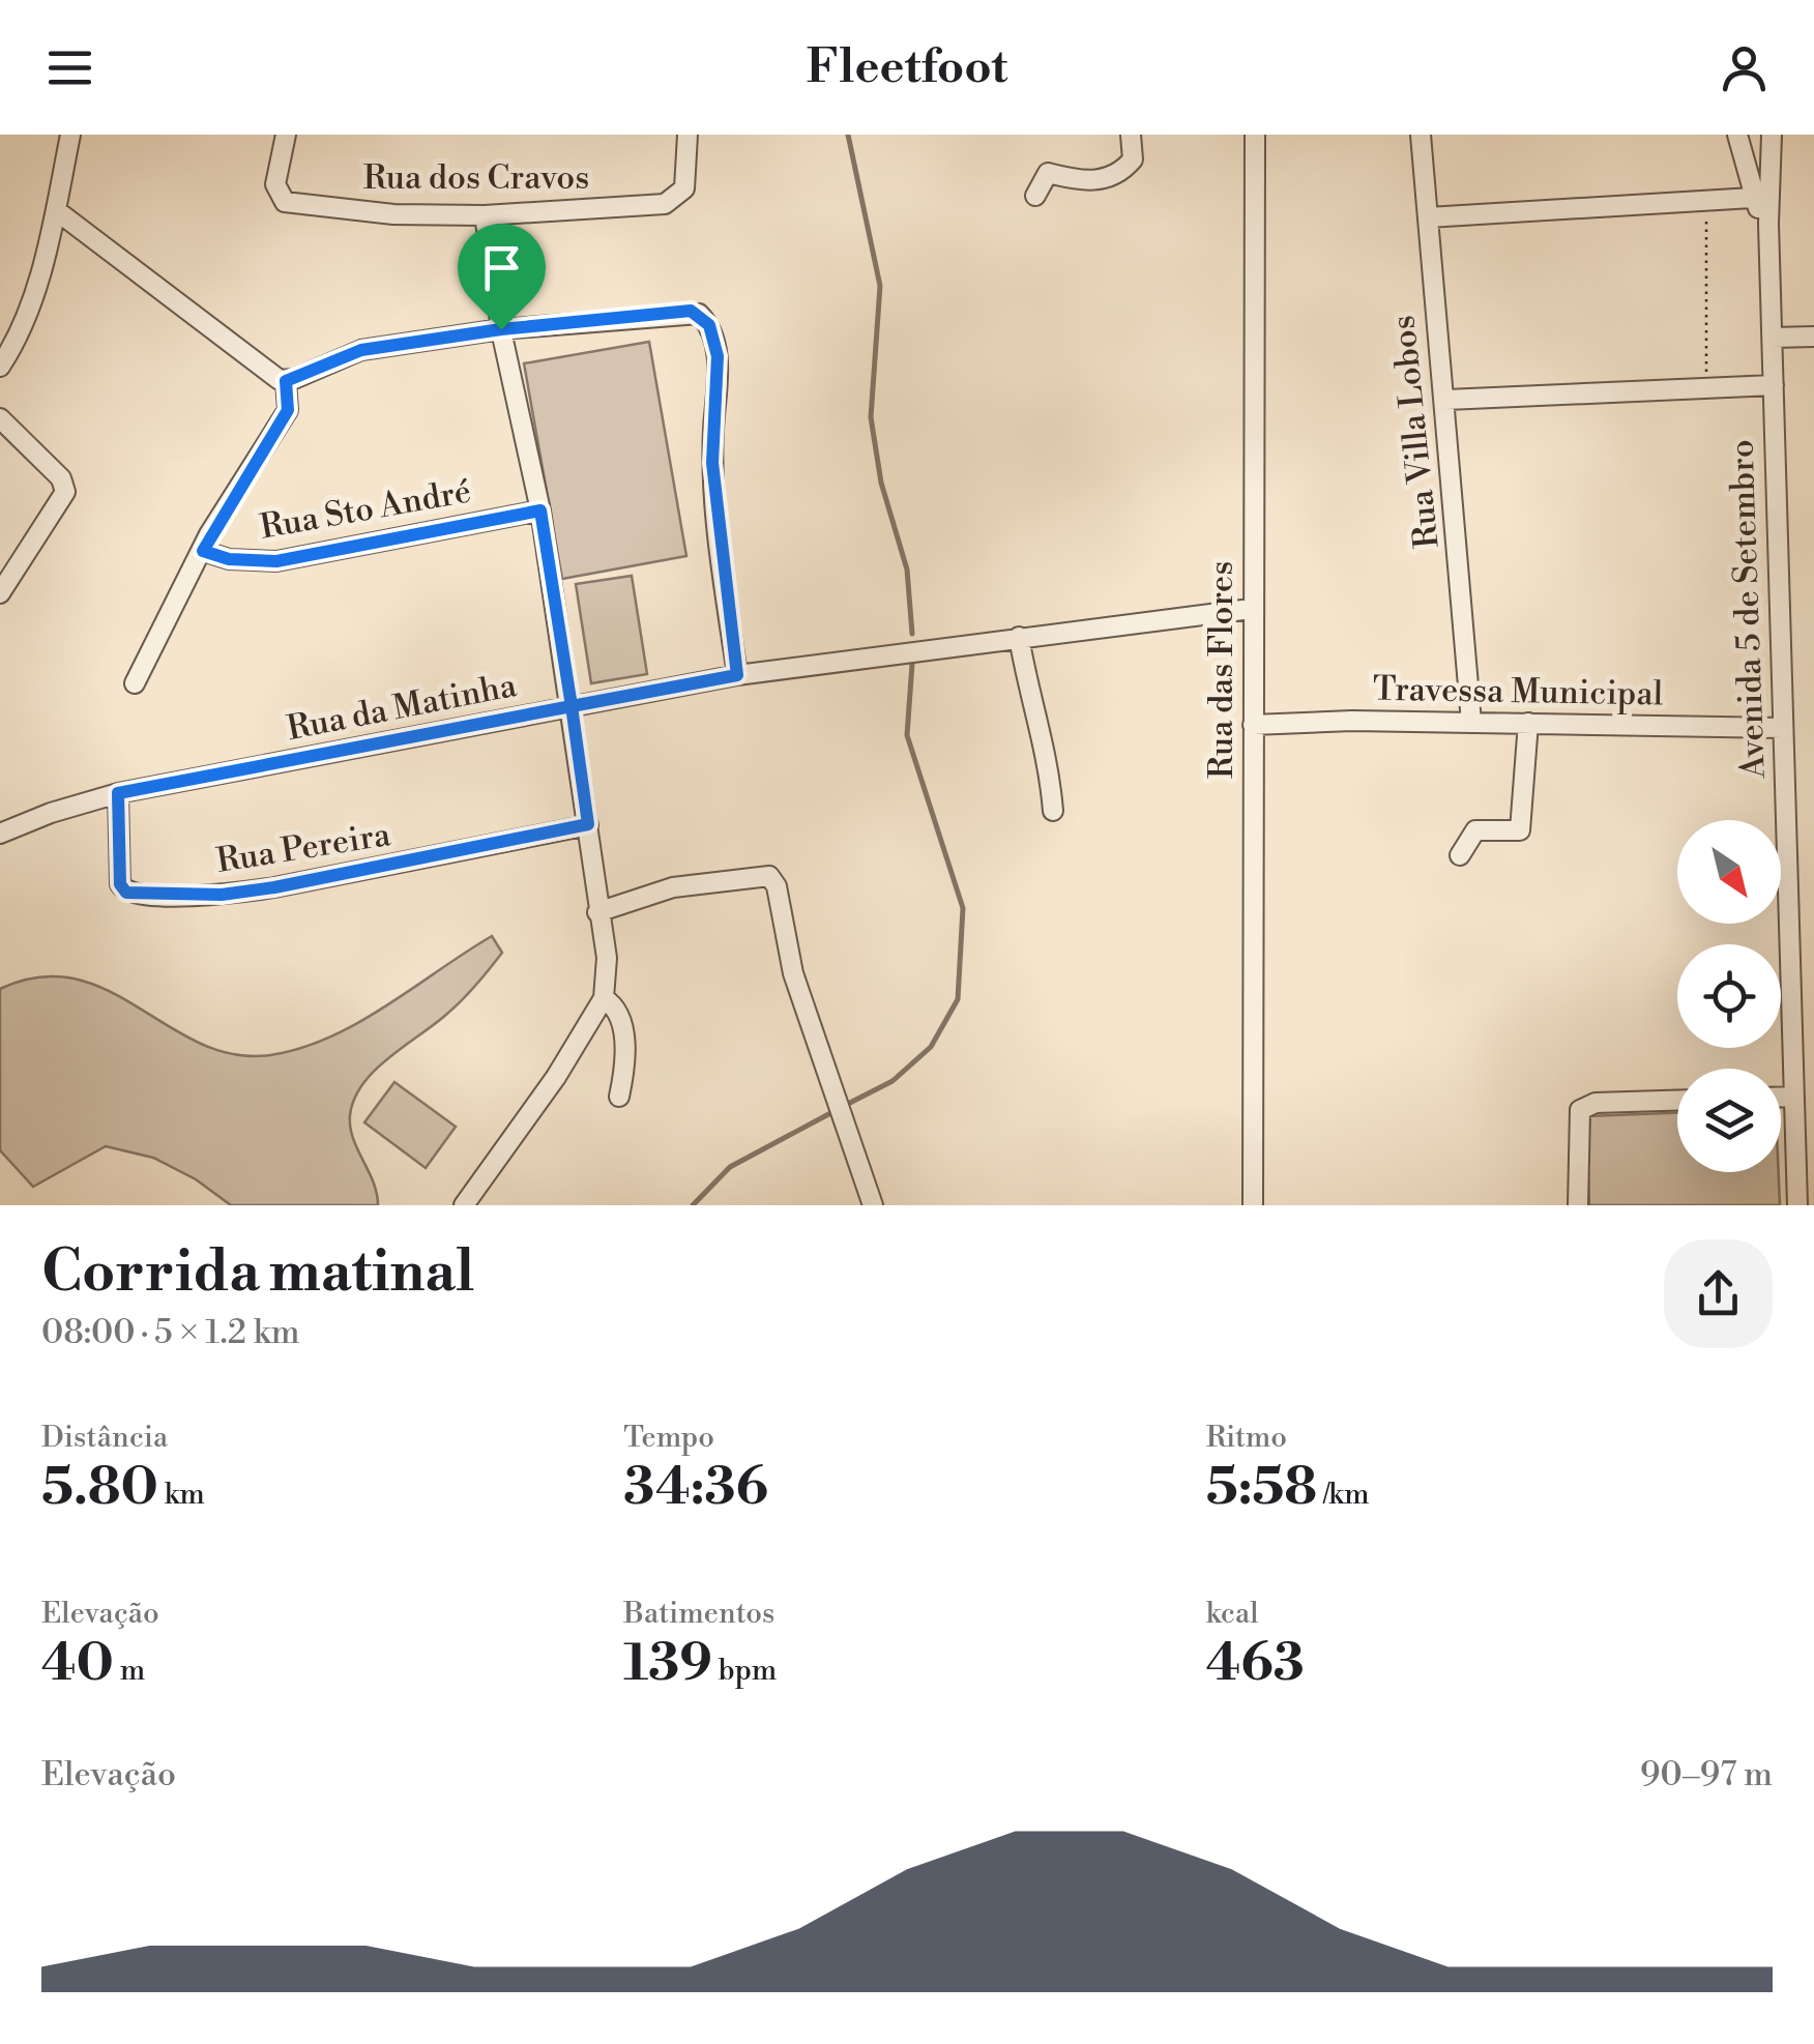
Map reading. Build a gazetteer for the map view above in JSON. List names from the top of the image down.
{
  "streets": {
    "street": [
      "Rua dos Cravos",
      "Rua Villa Lobos",
      "Rua Sto André",
      "Avenida 5 de Setembro",
      "Rua das Flores",
      "Travessa Municipal",
      "Rua da Matinha",
      "Rua Pereira"
    ]
  },
  "crossings": [
    ["Rua Villa Lobos", "Travessa Municipal"],
    ["Avenida 5 de Setembro", "Travessa Municipal"],
    ["Rua das Flores", "Travessa Municipal"],
    ["Rua das Flores", "Rua da Matinha"],
    ["Rua da Matinha", "Rua Pereira"]
  ],
  "north": "bottom right",
  "page": {
    "header": "Fleetfoot",
    "heading": ["Corrida matinal", "08:00 · 5 × 1.2 km"],
    "stats": [
      ["Distância", "5.80 km"],
      ["Tempo", "34:36"],
      ["Ritmo", "5:58 /km"],
      ["Elevação", "40 m"],
      ["Batimentos", "139 bpm"],
      ["kcal", "463"]
    ],
    "chart": ["Elevação", "90–97 m"]
  }
}
